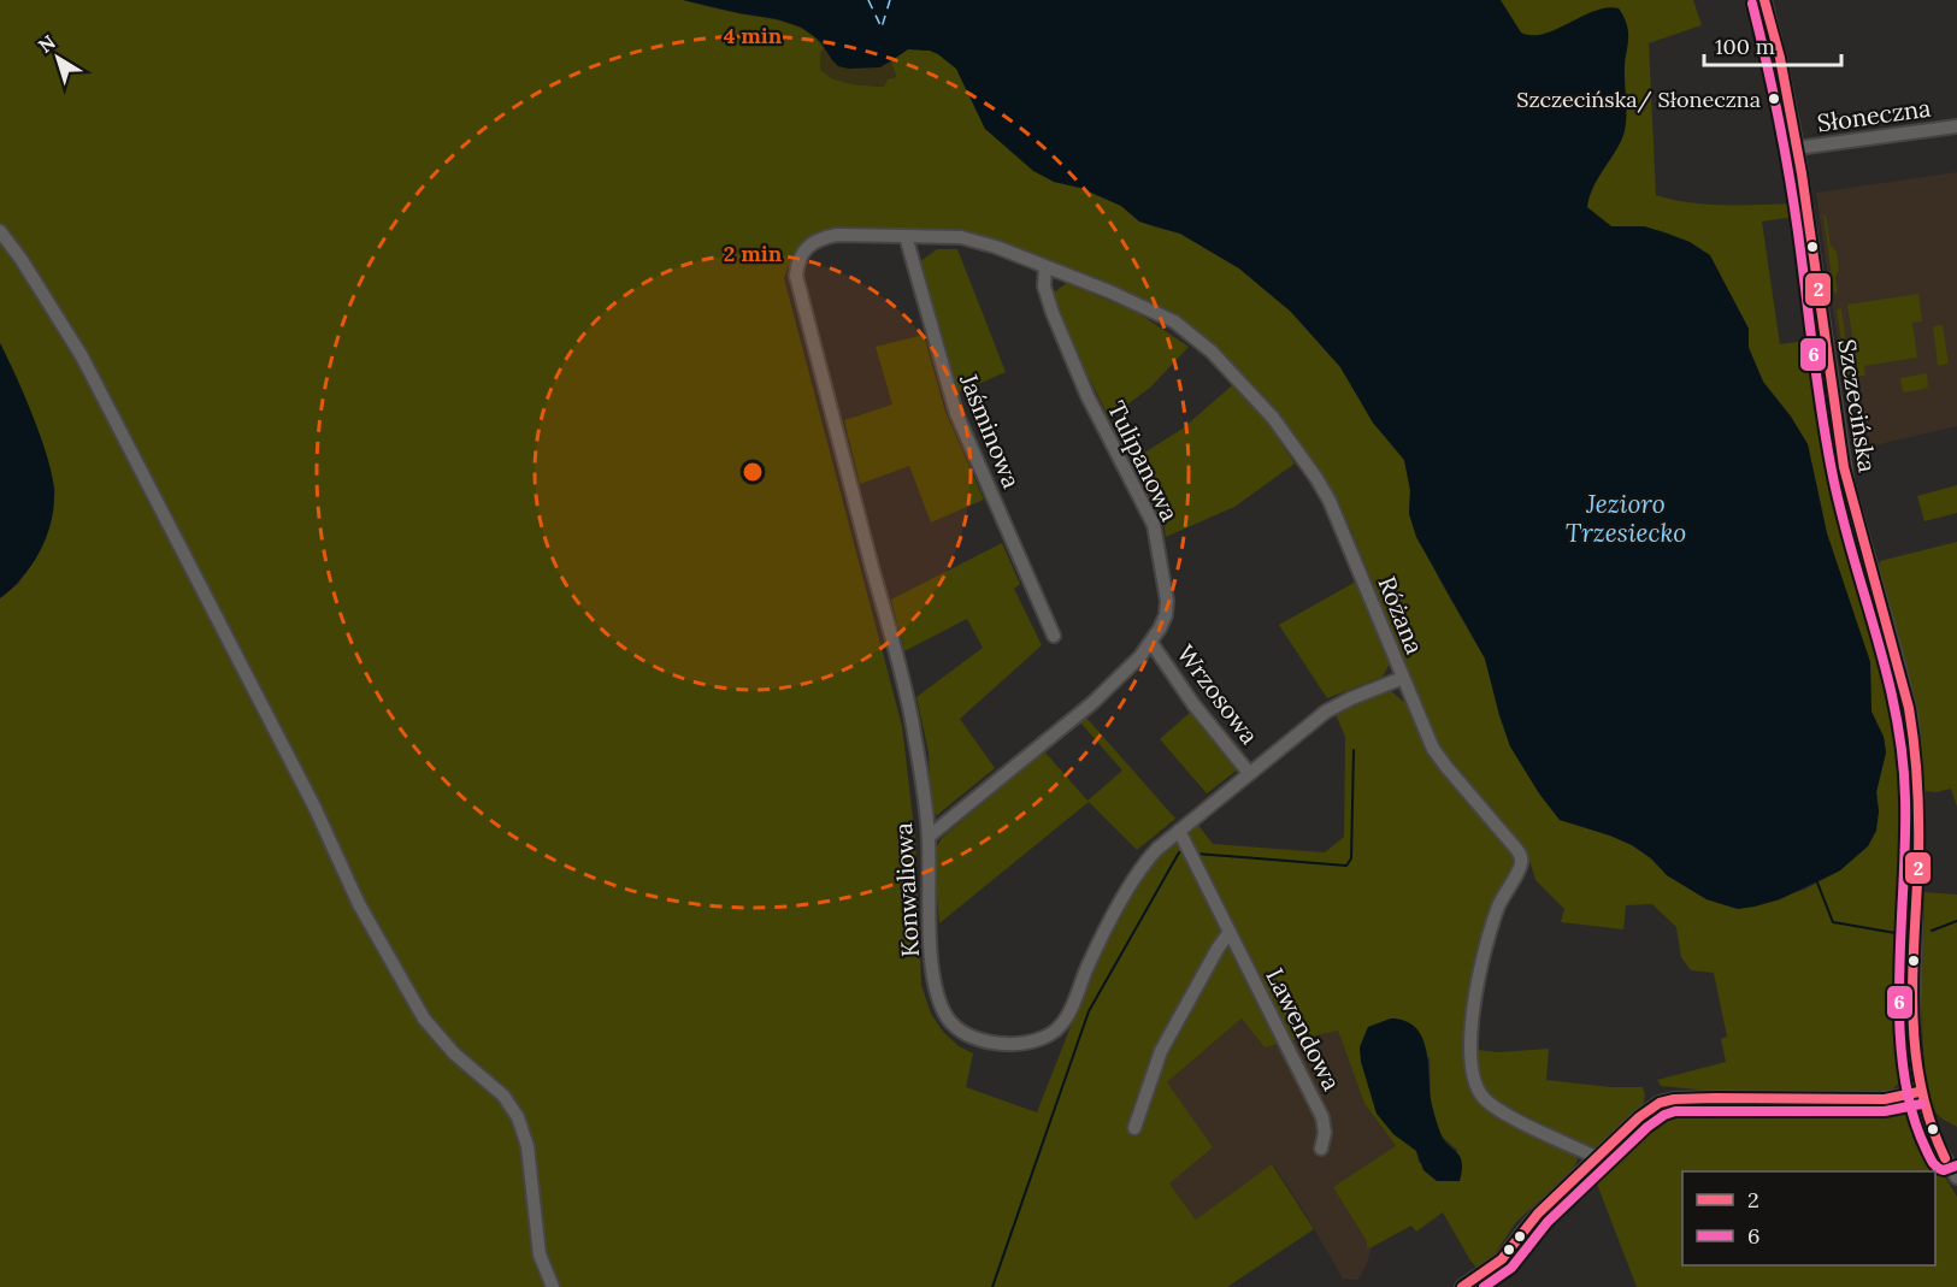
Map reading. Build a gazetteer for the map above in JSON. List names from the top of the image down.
{
  "streets": {
    "street": [
      "Słoneczna",
      "Szczecińska",
      "Jaśminowa",
      "Tulipanowa",
      "Różana",
      "Wrzosowa",
      "Konwaliowa",
      "Lawendowa"
    ]
  },
  "crossings": [
    ["Słoneczna", "Szczecińska"],
    ["Jaśminowa", "Różana"],
    ["Jaśminowa", "Konwaliowa"],
    ["Tulipanowa", "Różana"],
    ["Tulipanowa", "Wrzosowa"],
    ["Tulipanowa", "Konwaliowa"],
    ["Różana", "Konwaliowa"],
    ["Wrzosowa", "Konwaliowa"],
    ["Konwaliowa", "Lawendowa"]
  ],
  "water": ["Jezioro Trzesiecko"],
  "places": ["Szczecińska/ Słoneczna"],
  "lines": ["transit line 2", "transit line 6"],
  "legend": ["2", "6"],
  "scale_bar": "100 m",
  "north": "top left",
  "rings": ["4 min", "2 min"]
}
